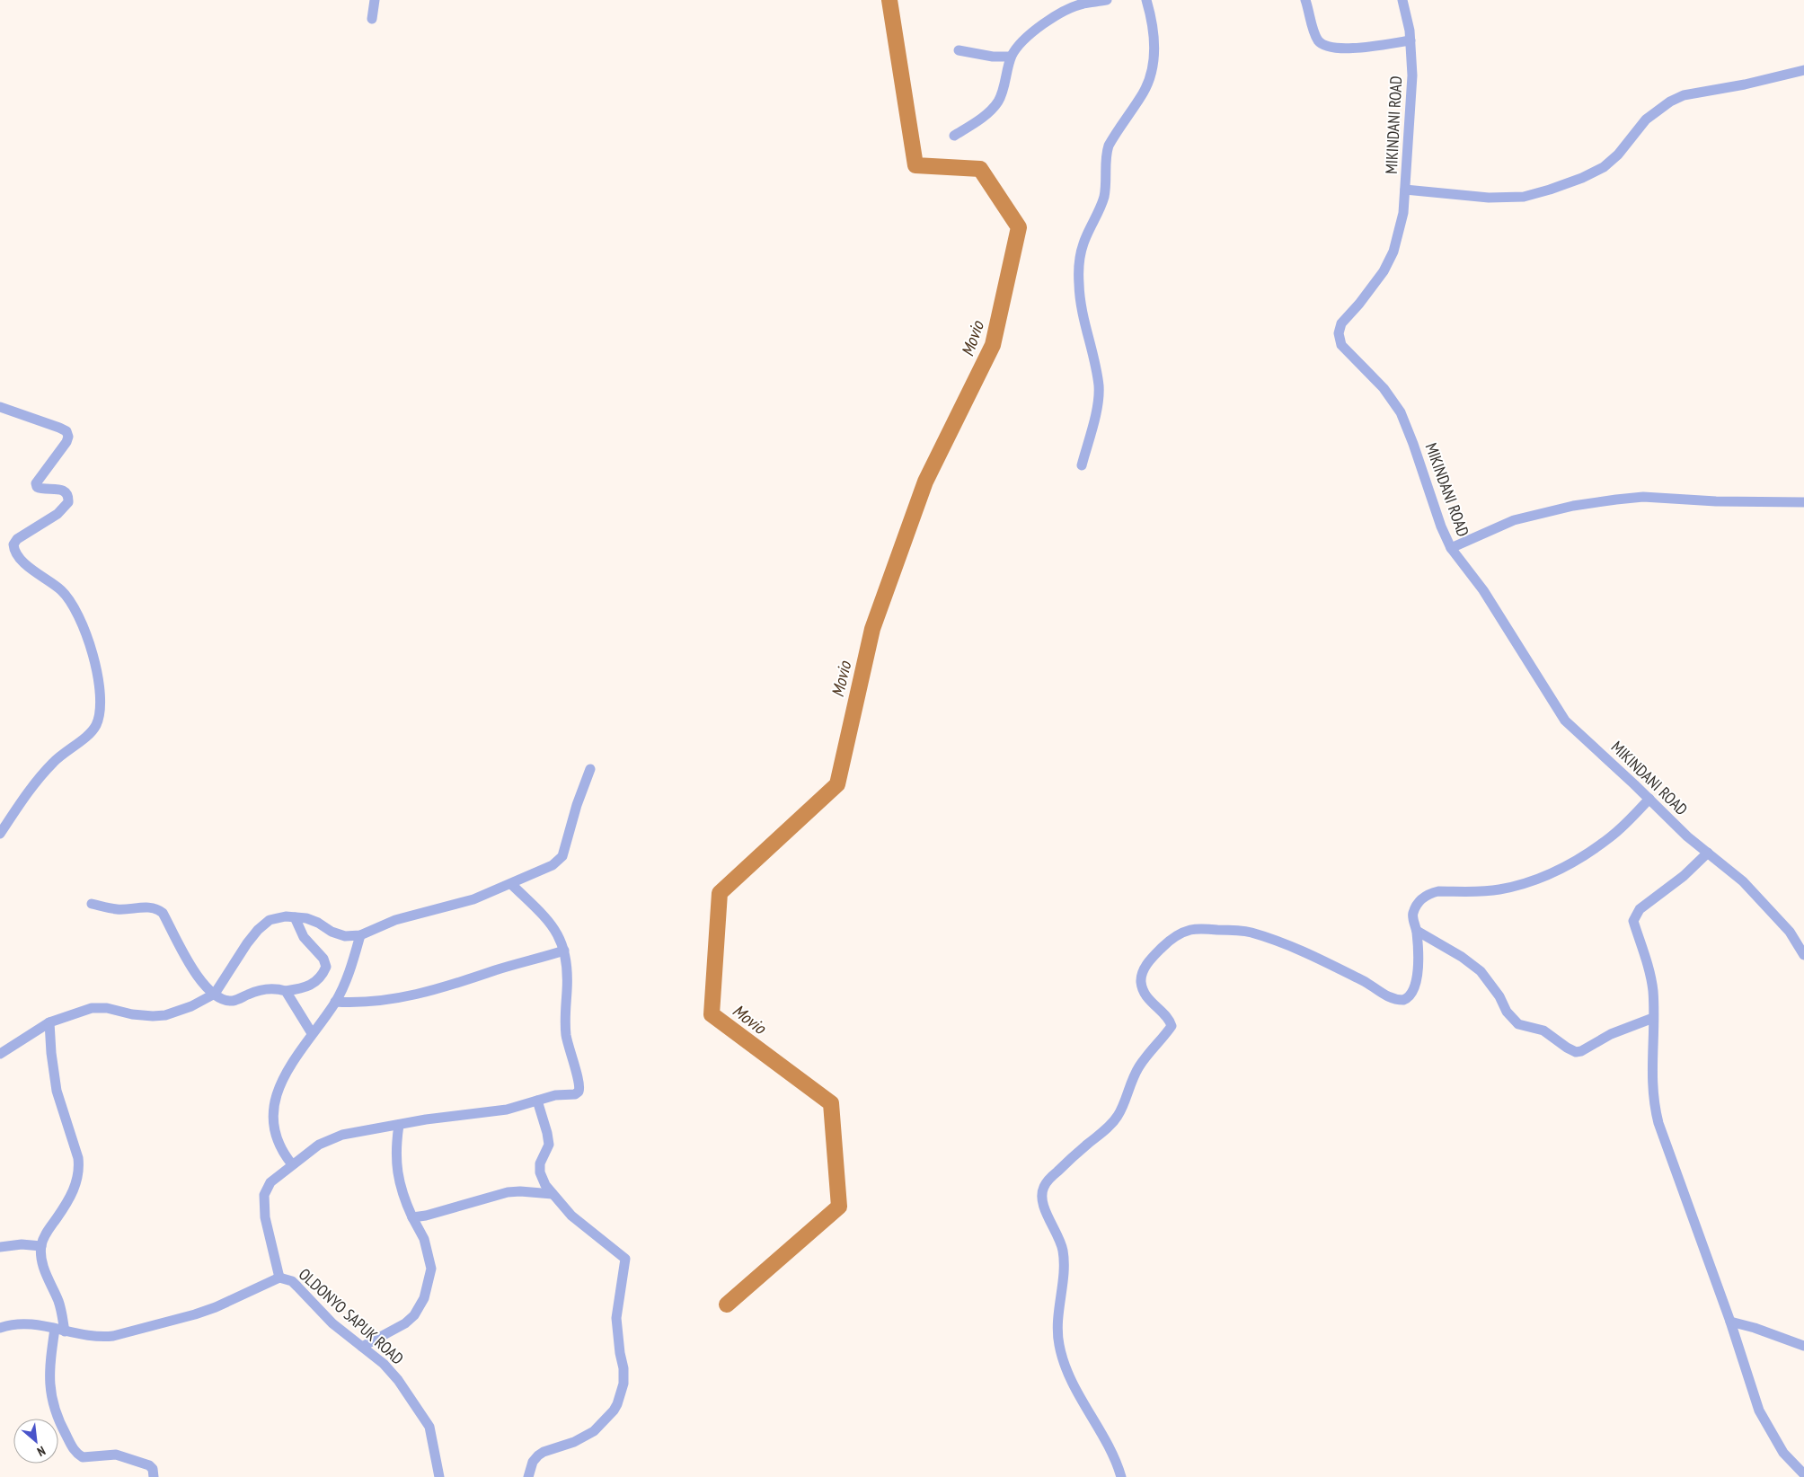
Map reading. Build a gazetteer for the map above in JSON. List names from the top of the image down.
{
  "streets": {
    "street": ["MIKINDANI ROAD", "OLDONYO SAPUK ROAD"]
  },
  "water": ["Movio"],
  "north": "bottom right"
}
